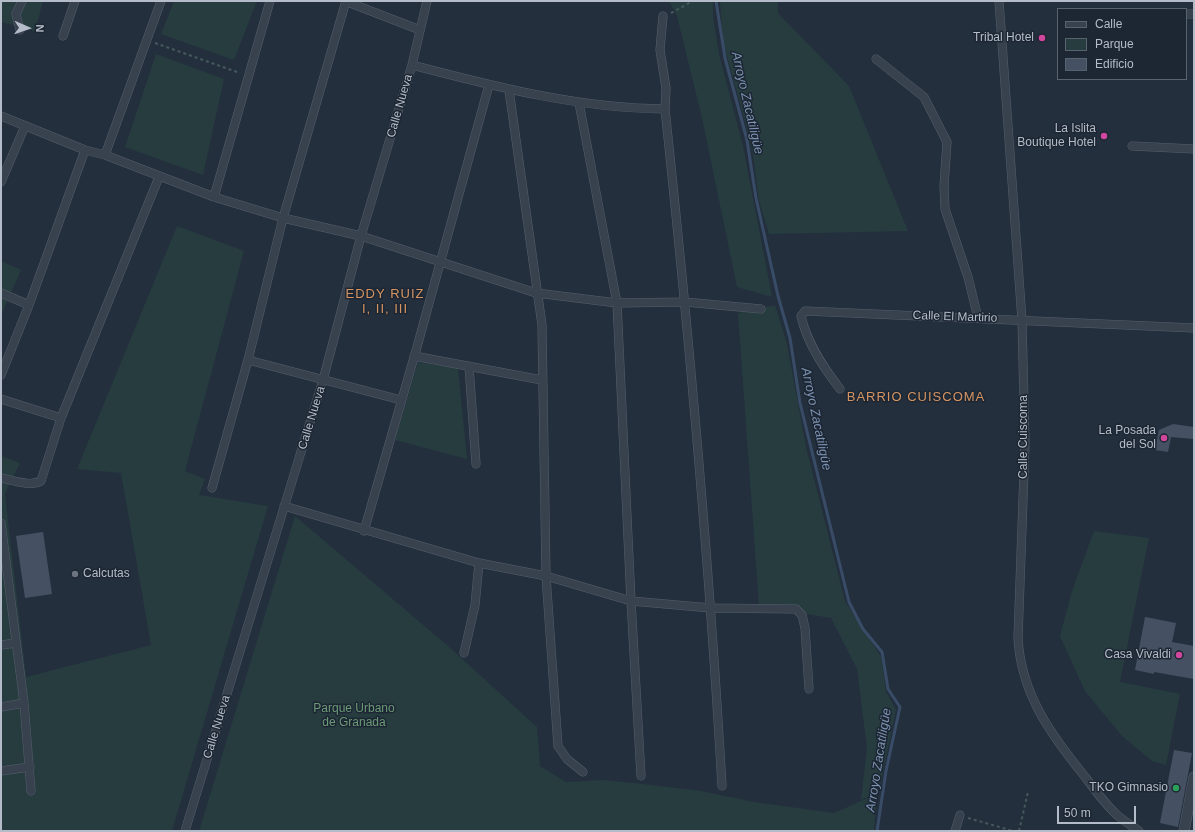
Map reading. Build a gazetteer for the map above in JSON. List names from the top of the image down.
{
  "streets": {
    "street": ["Calle Nueva", "Calle El Martirio", "Calle Cuiscoma"]
  },
  "crossings": [
    ["Calle El Martirio", "Calle Cuiscoma"]
  ],
  "districts": ["EDDY RUIZ I, II, III", "BARRIO CUISCOMA"],
  "water": ["Arroyo Zacatiligüe"],
  "parks": ["Parque Urbano de Granada"],
  "places": [
    "Tribal Hotel",
    "La Islita Boutique Hotel",
    "La Posada del Sol",
    "Calcutas",
    "Casa Vivaldi",
    "TKO Gimnasio"
  ],
  "legend": ["Calle", "Parque", "Edificio"],
  "scale_bar": "50 m",
  "north": "right"
}
